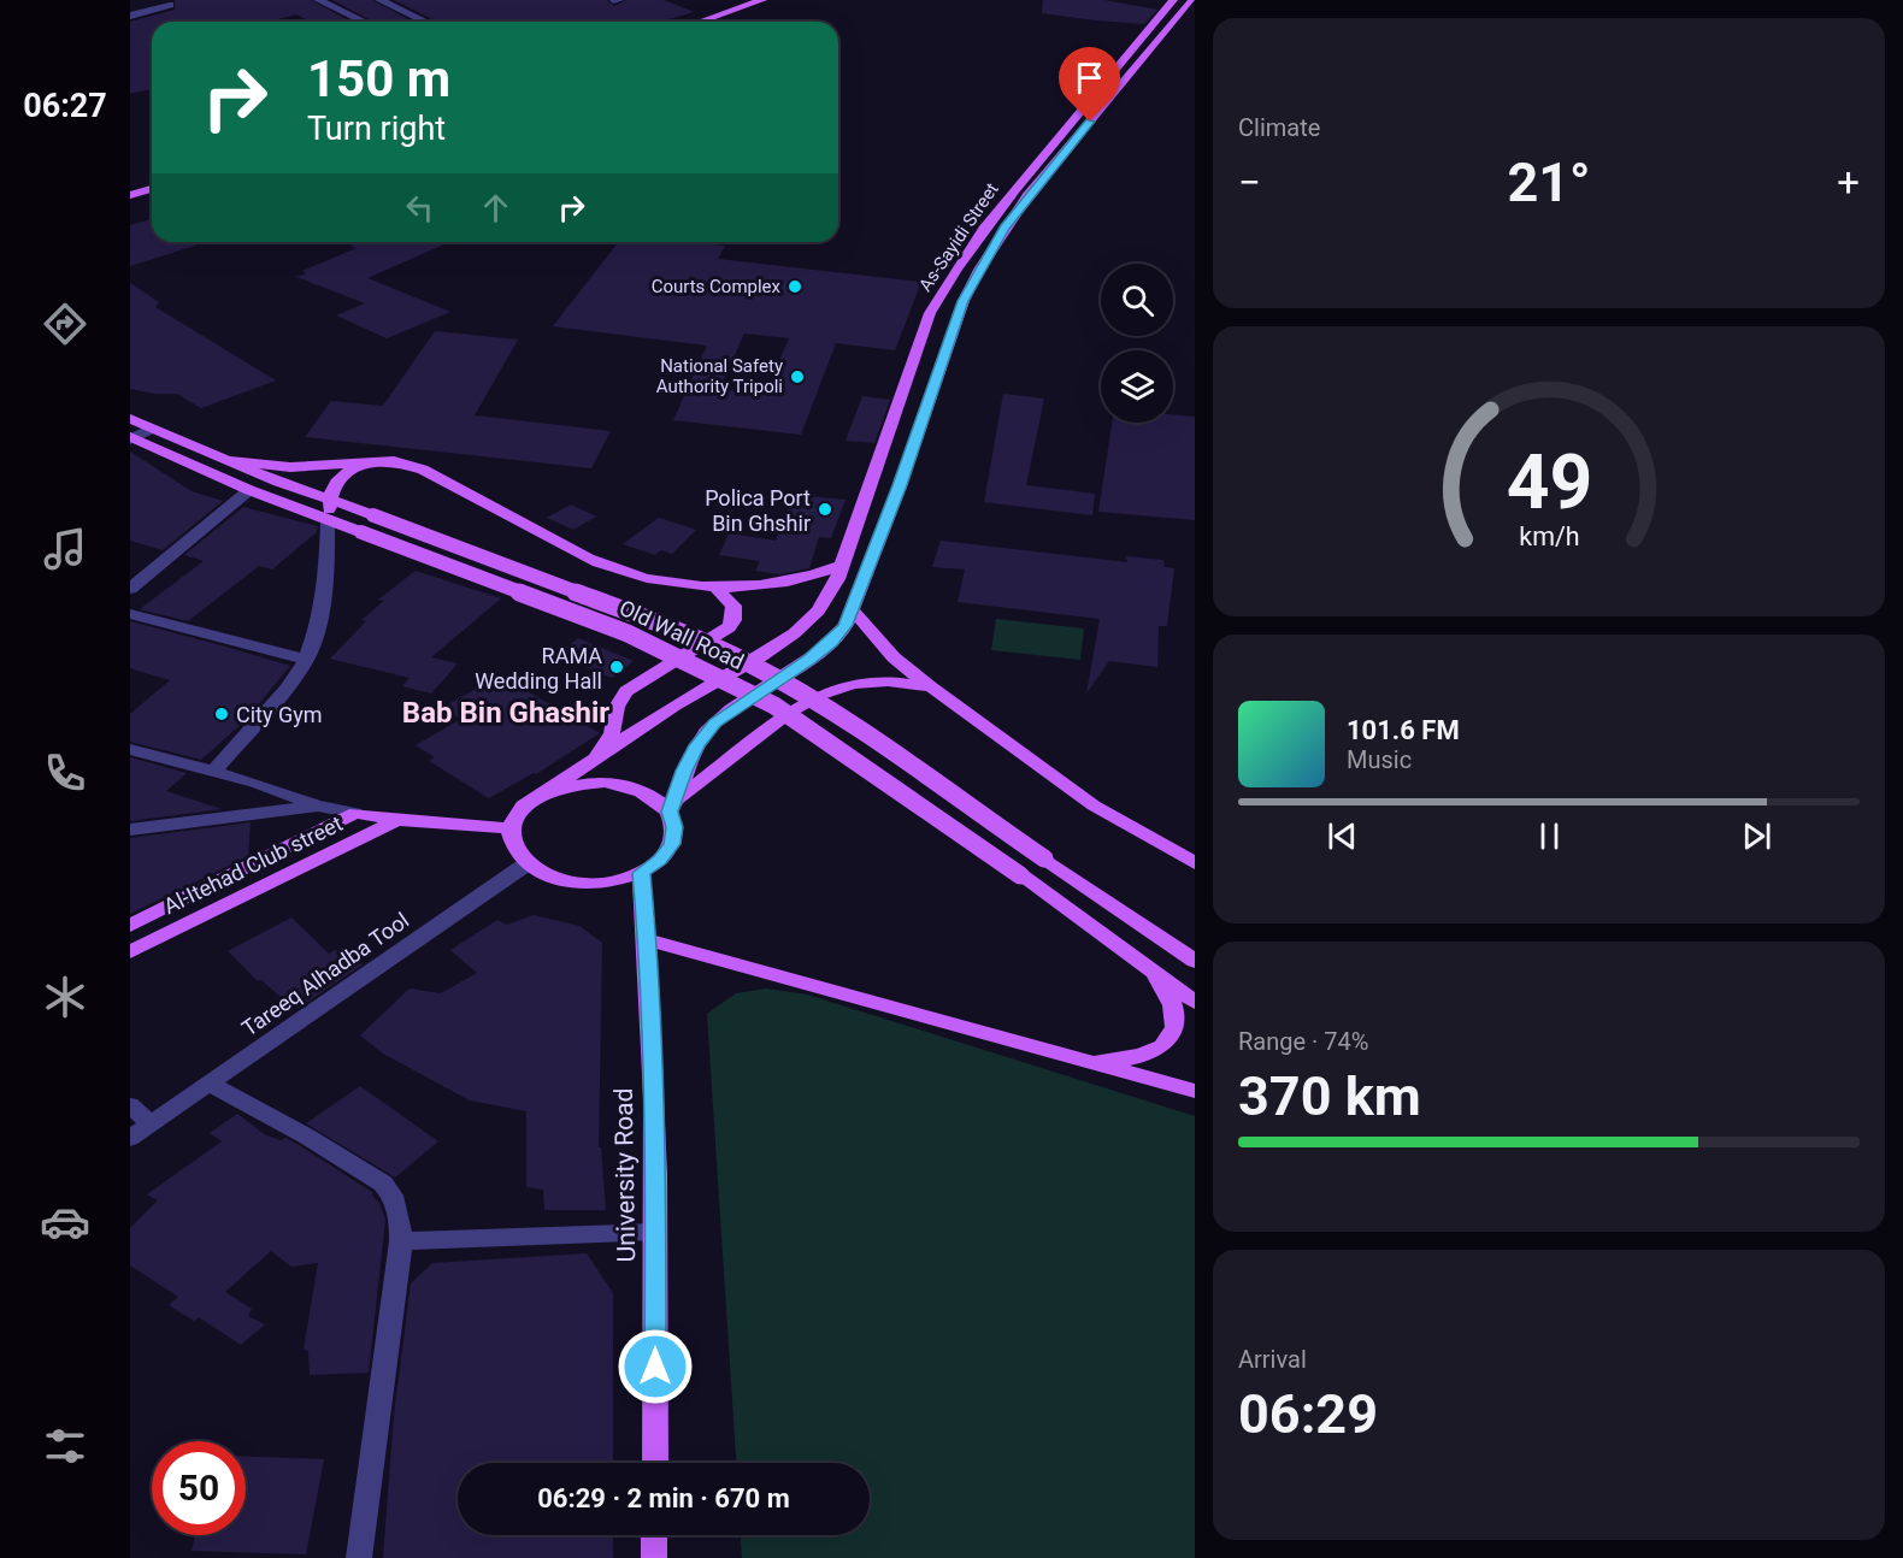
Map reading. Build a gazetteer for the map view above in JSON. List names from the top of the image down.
{
  "streets": {
    "main road": [
      "As-Sayidi Street",
      "Old Wall Road",
      "Al-Itehad Club street",
      "University Road"
    ],
    "street": ["Tareeq Alhadba Tool"]
  },
  "crossings": [
    ["As-Sayidi Street", "Tareeq Alhadba Tool"],
    ["As-Sayidi Street", "University Road"],
    ["Tareeq Alhadba Tool", "University Road"]
  ],
  "districts": ["Bab Bin Ghashir"],
  "places": [
    "Courts Complex",
    "National Safety Authority Tripoli",
    "Polica Port Bin Ghshir",
    "RAMA Wedding Hall",
    "City Gym"
  ],
  "page": {
    "tabs": "06:27",
    "tile": [
      "Climate",
      ["Range · 74%", "370 km"],
      ["Arrival", "06:29"]
    ],
    "turn": ["150 m", "Turn right"],
    "heat": ["−", "21°", "+"],
    "song": ["101.6 FM", "Music"],
    "limit": "50",
    "trip": "06:29 · 2 min · 670 m",
    "gauge": ["49", "km/h"]
  }
}
